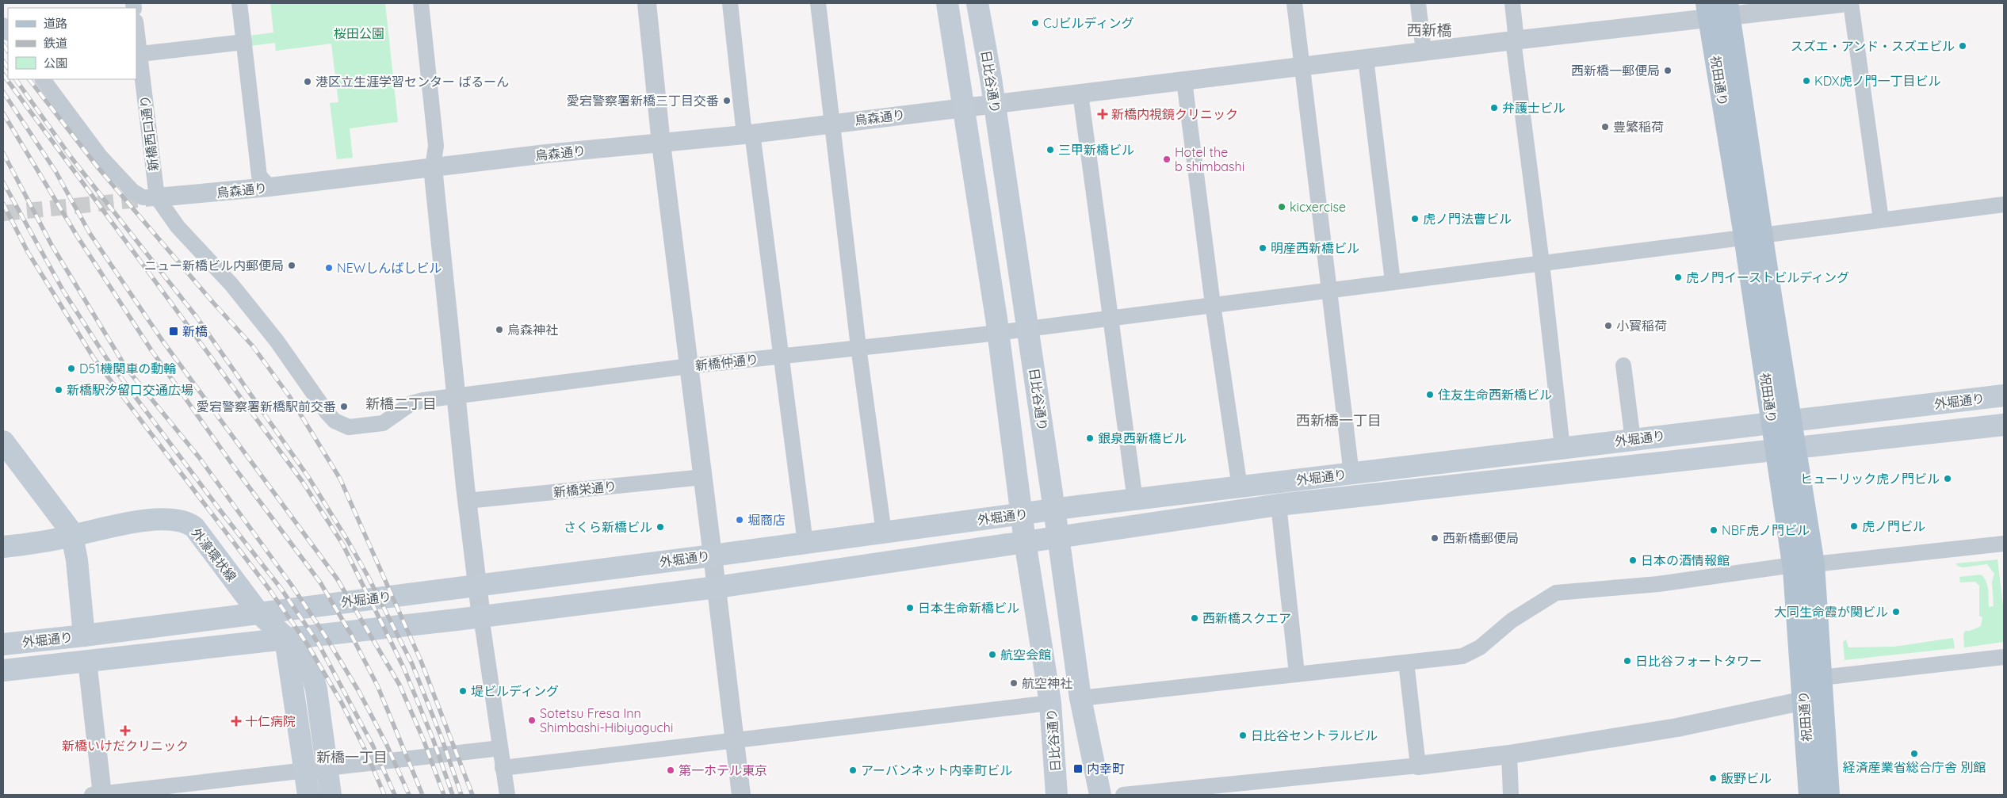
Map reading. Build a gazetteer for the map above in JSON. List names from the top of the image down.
{
  "streets": {
    "main road": [
      "祝田通り",
      "日比谷通り",
      "外堀通り",
      "外濠環状線"
    ],
    "street": [
      "烏森通り",
      "新橋西口通り",
      "新橋仲通り",
      "新橋栄通り"
    ]
  },
  "crossings": [
    ["祝田通り", "烏森通り"],
    ["祝田通り", "新橋仲通り"],
    ["祝田通り", "外堀通り"],
    ["日比谷通り", "烏森通り"],
    ["日比谷通り", "新橋仲通り"],
    ["日比谷通り", "外堀通り"],
    ["烏森通り", "新橋西口通り"],
    ["烏森通り", "新橋仲通り"],
    ["新橋西口通り", "新橋仲通り"],
    ["外堀通り", "外濠環状線"]
  ],
  "districts": [
    "西新橋",
    "新橋二丁目",
    "西新橋一丁目",
    "新橋一丁目"
  ],
  "parks": ["桜田公園"],
  "places": {
    "other": [
      "CJビルディング",
      "スズエ・アンド・スズエビル",
      "西新橋一郵便局",
      "KDX虎ノ門一丁目ビル",
      "港区立生涯学習センター ばるーん",
      "愛宕警察署新橋三丁目交番",
      "弁護士ビル",
      "豊繁稲荷",
      "三甲新橋ビル",
      "Hotel the b shimbashi",
      "kicxercise",
      "虎ノ門法曹ビル",
      "明産西新橋ビル",
      "ニュー新橋ビル内郵便局",
      "NEWしんばしビル",
      "虎ノ門イーストビルディング",
      "小寳稲荷",
      "烏森神社",
      "D51機関車の動輪",
      "新橋駅汐留口交通広場",
      "住友生命西新橋ビル",
      "愛宕警察署新橋駅前交番",
      "銀泉西新橋ビル",
      "ヒューリック虎ノ門ビル",
      "堀商店",
      "虎ノ門ビル",
      "さくら新橋ビル",
      "NBF虎ノ門ビル",
      "西新橋郵便局",
      "日本の酒情報館",
      "日本生命新橋ビル",
      "大同生命霞が関ビル",
      "西新橋スクエア",
      "航空会館",
      "日比谷フォートタワー",
      "航空神社",
      "堤ビルディング",
      "Sotetsu Fresa Inn Shimbashi-Hibiyaguchi",
      "日比谷セントラルビル",
      "経済産業省総合庁舎 別館",
      "第一ホテル東京",
      "アーバンネット内幸町ビル",
      "飯野ビル"
    ],
    "health": ["新橋内視鏡クリニック", "十仁病院", "新橋いけだクリニック"],
    "transit": ["新橋", "内幸町"]
  },
  "legend": ["道路", "鉄道", "公園"]
}
